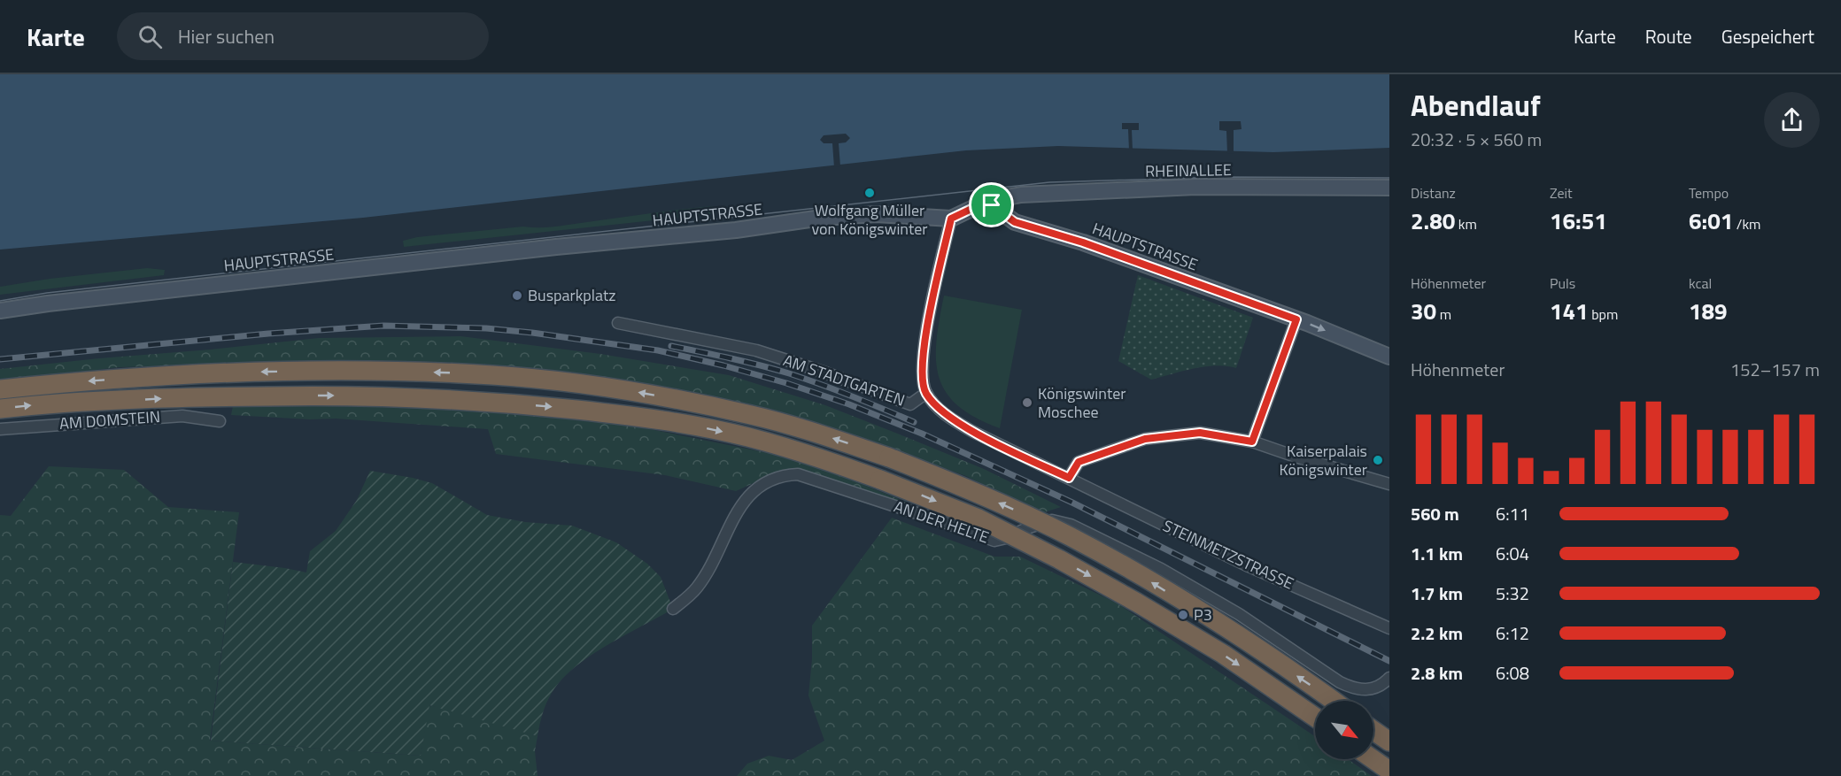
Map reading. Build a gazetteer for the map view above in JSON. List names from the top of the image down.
{
  "streets": {
    "street": [
      "RHEINALLEE",
      "HAUPTSTRASSE",
      "AM STADTGARTEN",
      "AM DOMSTEIN",
      "AN DER HELTE",
      "STEINMETZSTRASSE"
    ]
  },
  "crossings": [
    ["RHEINALLEE", "HAUPTSTRASSE"],
    ["AM STADTGARTEN", "STEINMETZSTRASSE"]
  ],
  "places": [
    "Wolfgang Müller von Königswinter",
    "Busparkplatz",
    "Königswinter Moschee",
    "Kaiserpalais Königswinter",
    "P3"
  ],
  "north": "bottom right",
  "page": {
    "header": "Karte",
    "search": "Hier suchen",
    "nav": ["Karte", "Route", "Gespeichert"],
    "heading": ["Abendlauf", "20:32 · 5 × 560 m"],
    "stats": [
      ["Distanz", "2.80 km"],
      ["Zeit", "16:51"],
      ["Tempo", "6:01 /km"],
      ["Höhenmeter", "30 m"],
      ["Puls", "141 bpm"],
      ["kcal", "189"]
    ],
    "chart": ["Höhenmeter", "152–157 m"],
    "list": [
      {
        "name": "560 m",
        "note": "6:11"
      },
      {
        "name": "1.1 km",
        "note": "6:04"
      },
      {
        "name": "1.7 km",
        "note": "5:32"
      },
      {
        "name": "2.2 km",
        "note": "6:12"
      },
      {
        "name": "2.8 km",
        "note": "6:08"
      }
    ]
  }
}
